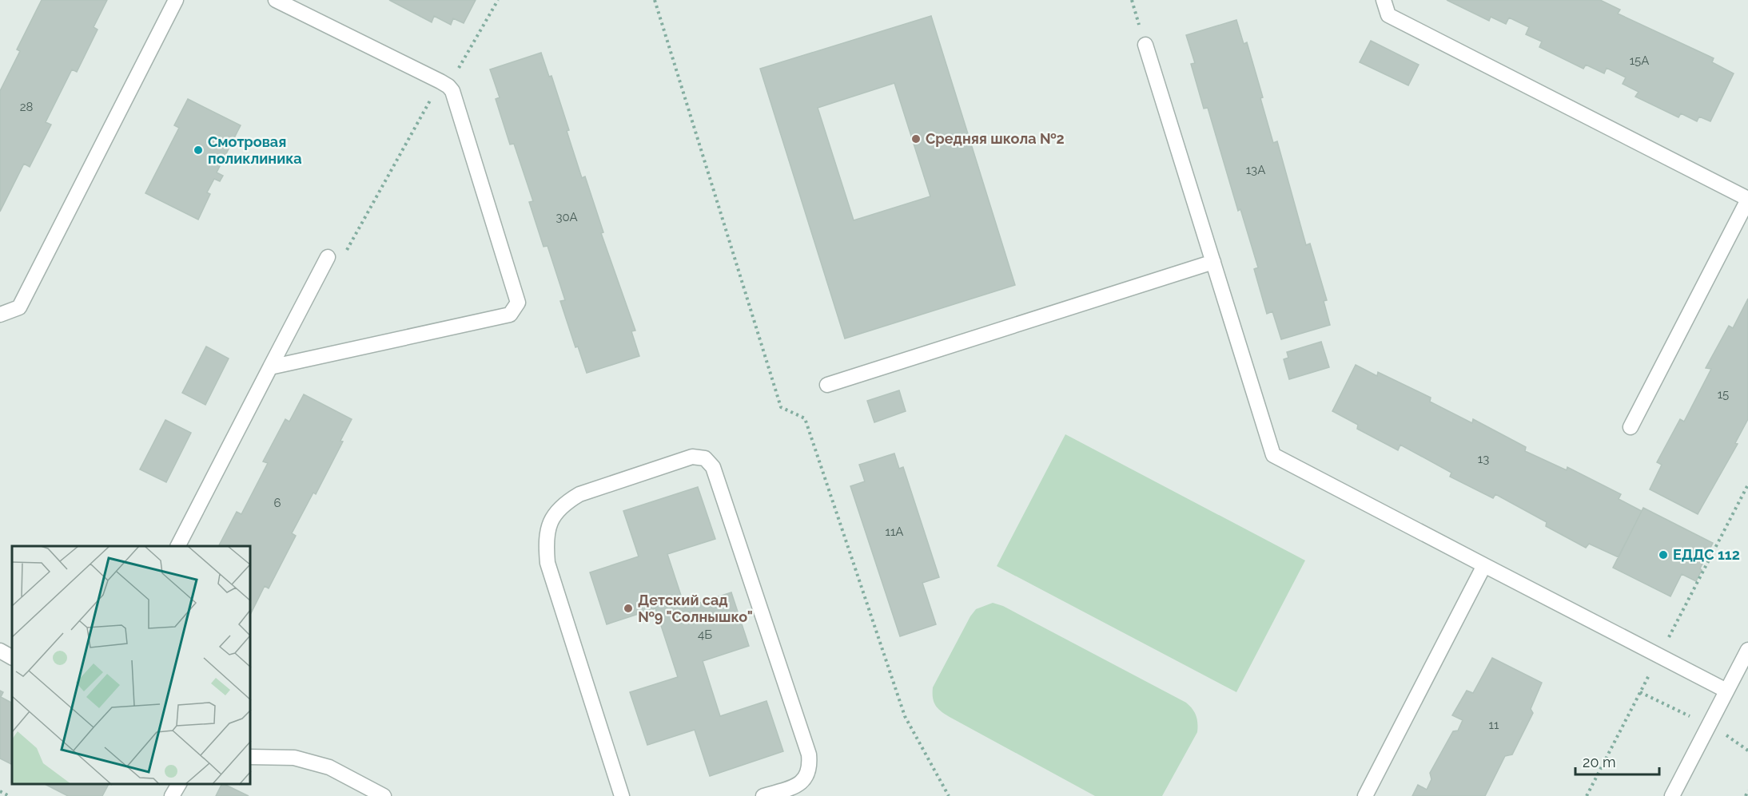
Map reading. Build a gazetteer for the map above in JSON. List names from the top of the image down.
{
  "places": [
    "Средняя школа №2",
    "Смотровая поликлиника",
    "ЕДДС 112",
    "Детский сад №9 \"Солнышко\""
  ],
  "house_numbers": [
    "15А",
    "28",
    "13А",
    "30А",
    "15",
    "13",
    "6",
    "11А",
    "4Б",
    "11"
  ],
  "scale_bar": "20 m"
}
